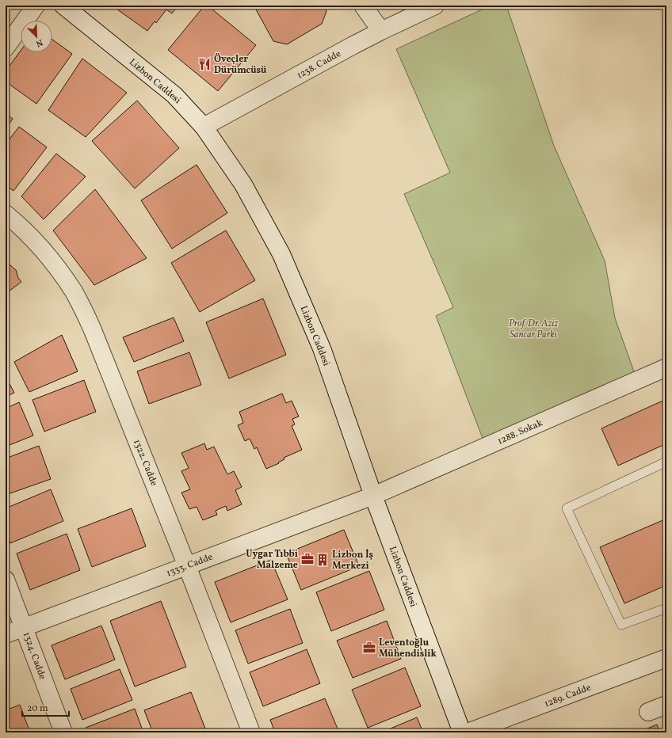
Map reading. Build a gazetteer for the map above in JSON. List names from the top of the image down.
{
  "streets": {
    "street": [
      "1238. Cadde",
      "Lizbon Caddesi",
      "1288. Sokak",
      "1322. Cadde",
      "1333. Cadde",
      "1324. Cadde",
      "1289. Cadde"
    ]
  },
  "crossings": [
    ["1238. Cadde", "Lizbon Caddesi"],
    ["Lizbon Caddesi", "1288. Sokak"],
    ["Lizbon Caddesi", "1333. Cadde"],
    ["1288. Sokak", "1333. Cadde"],
    ["1322. Cadde", "1333. Cadde"],
    ["1333. Cadde", "1324. Cadde"]
  ],
  "parks": ["Prof. Dr. Aziz Sancar Parkı"],
  "places": {
    "restaurant": ["Öveçler Dürümcüsü"],
    "office": ["Uygar Tıbbi Malzeme", "Leventoğlu Mühendislik"],
    "building": ["Lizbon İş Merkezi"]
  },
  "scale_bar": "20 m",
  "north": "bottom right"
}
